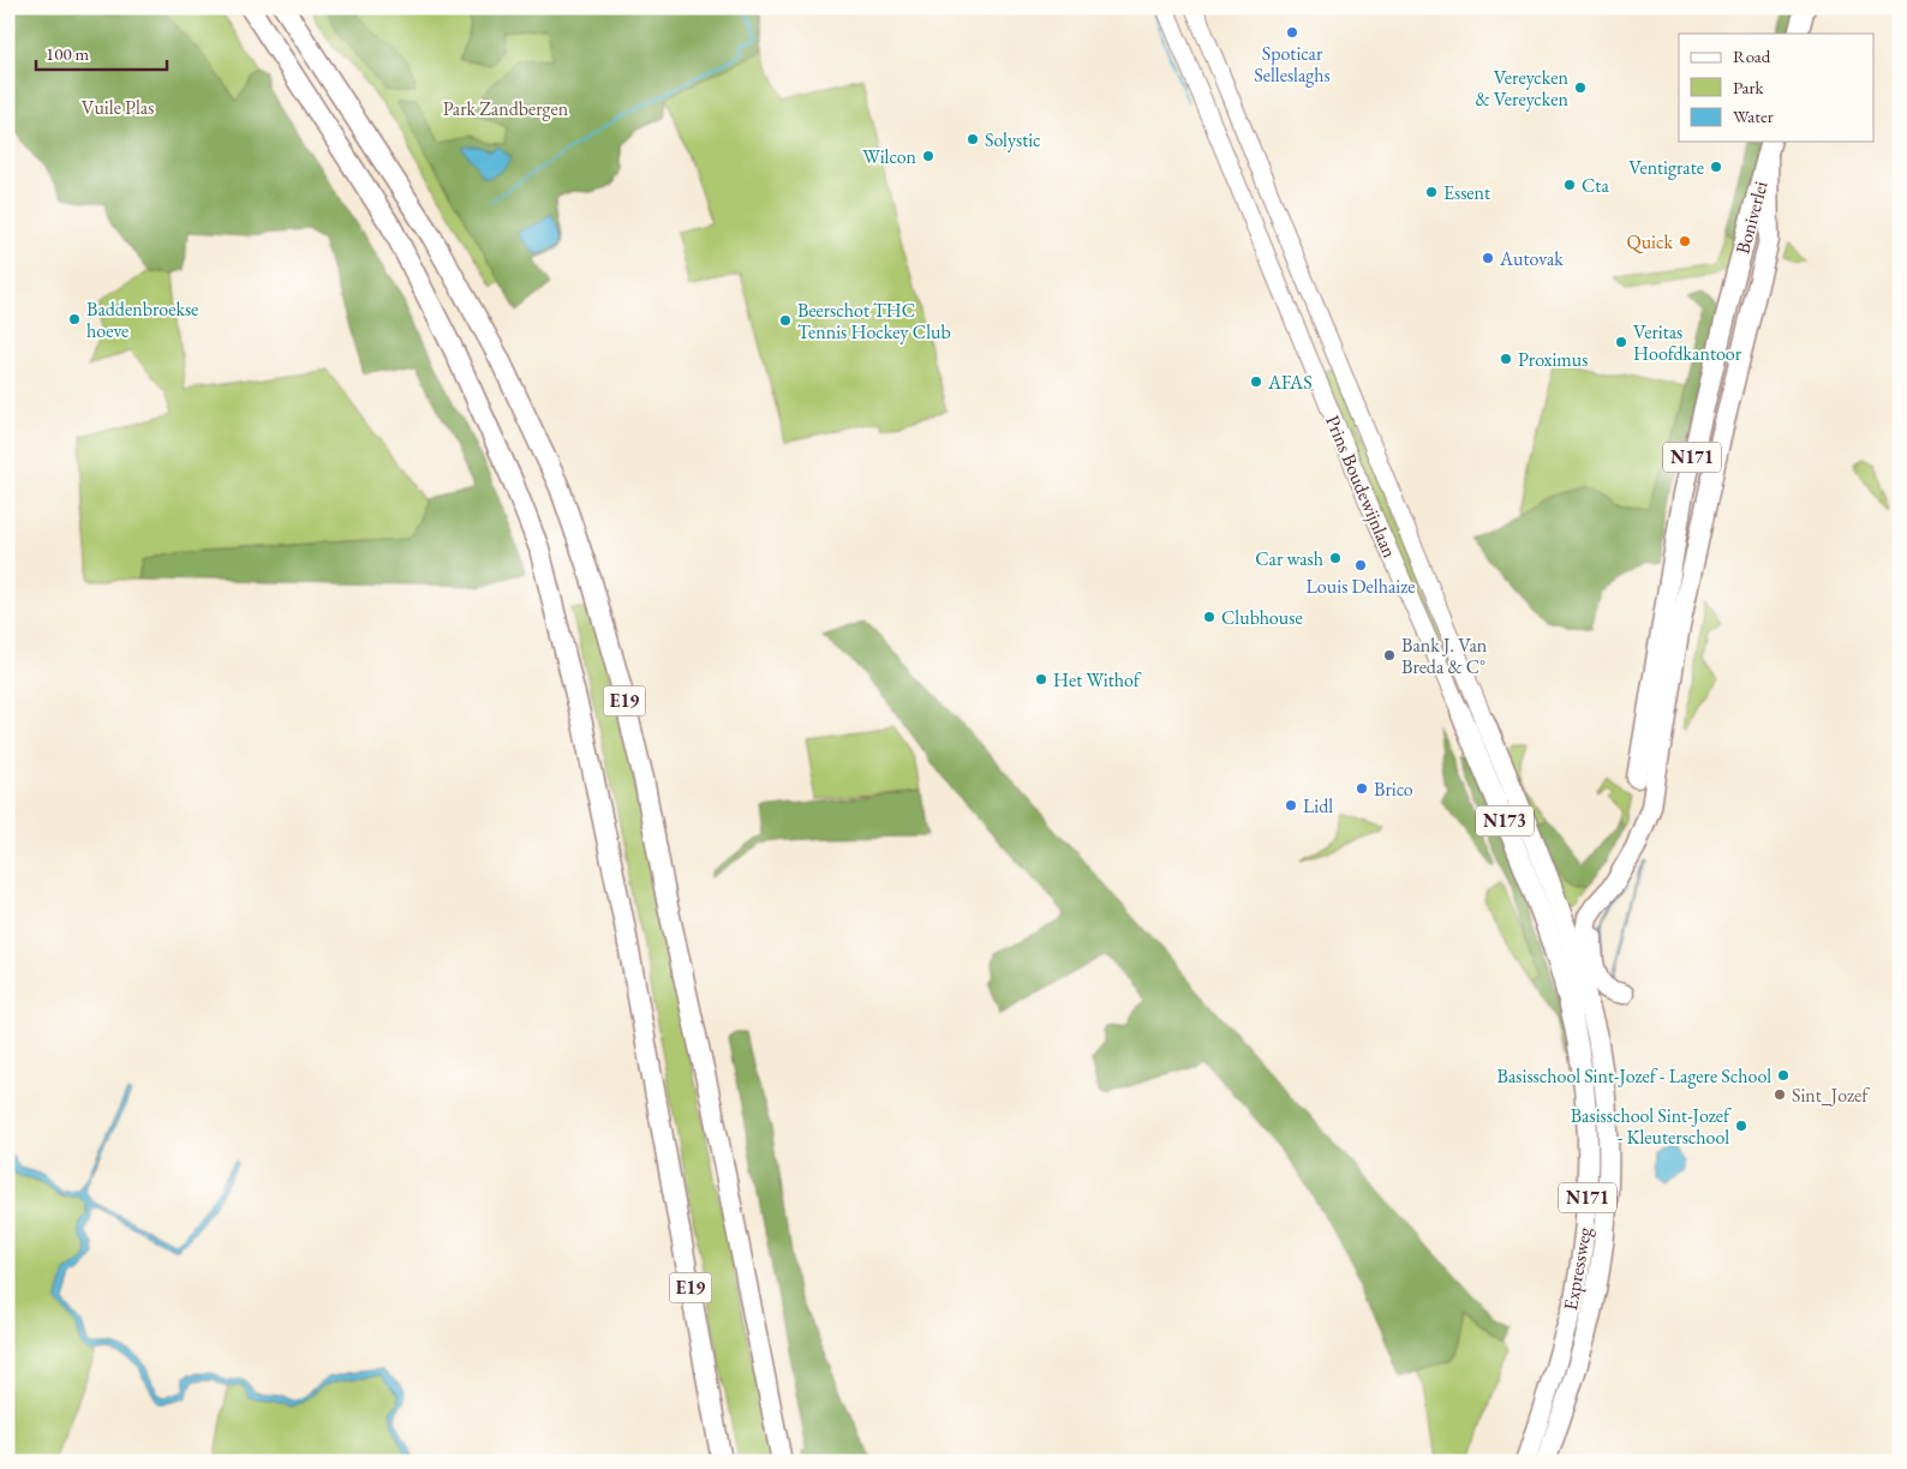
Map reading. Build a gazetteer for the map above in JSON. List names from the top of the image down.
{
  "streets": {
    "highway": [
      "Boniverlei",
      "N171",
      "Prins Boudewijnlaan",
      "E19",
      "N173",
      "Expressweg"
    ]
  },
  "crossings": [
    ["Boniverlei", "N171"],
    ["N171", "Prins Boudewijnlaan"],
    ["N171", "Expressweg"],
    ["Prins Boudewijnlaan", "Expressweg"]
  ],
  "parks": ["Vuile Plas", "Park Zandbergen"],
  "places": [
    "Spoticar Selleslaghs",
    "Vereycken & Vereycken",
    "Solystic",
    "Wilcon",
    "Ventigrate",
    "Cta",
    "Essent",
    "Quick",
    "Autovak",
    "Baddenbroekse hoeve",
    "Beerschot THC Tennis Hockey Club",
    "Veritas Hoofdkantoor",
    "Proximus",
    "AFAS",
    "Car wash",
    "Louis Delhaize",
    "Clubhouse",
    "Bank J. Van Breda & C°",
    "Het Withof",
    "Brico",
    "Lidl",
    "Basisschool Sint-Jozef - Lagere School",
    "Sint_Jozef",
    "Basisschool Sint-Jozef - Kleuterschool"
  ],
  "legend": ["Road", "Park", "Water"],
  "scale_bar": "100 m"
}
